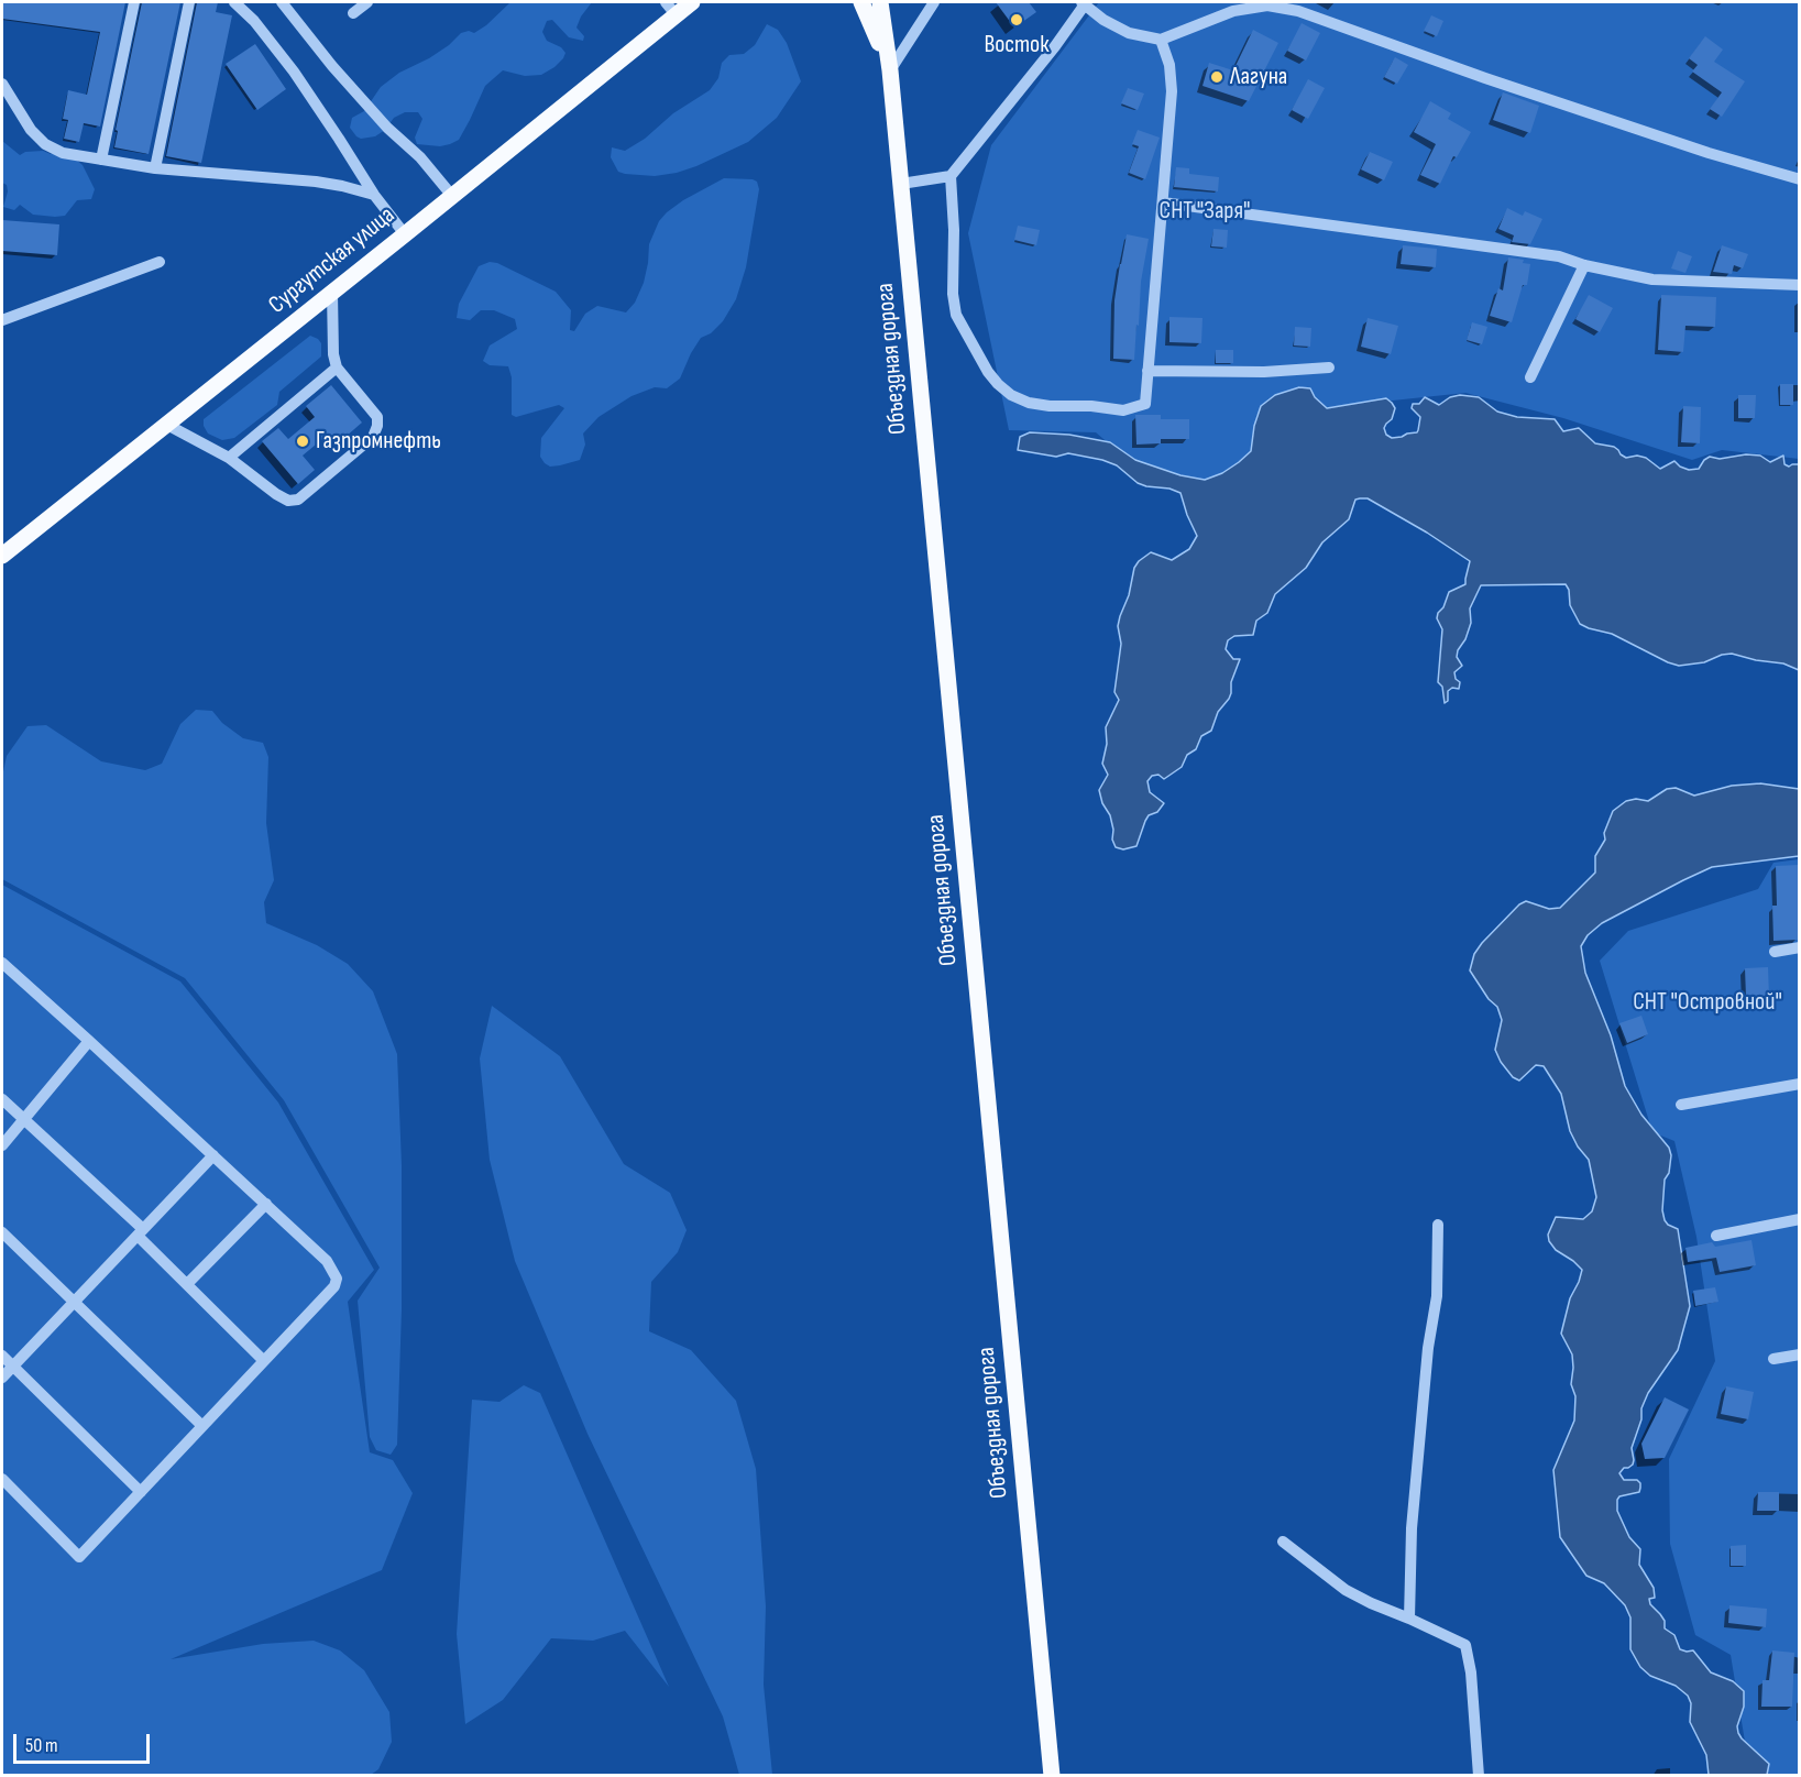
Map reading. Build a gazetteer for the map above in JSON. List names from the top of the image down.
{
  "streets": {
    "main road": ["Сургутская улица", "Объездная дорога"]
  },
  "parks": ["СНТ \"Заря\"", "СНТ \"Островной\""],
  "places": ["Восток", "Лагуна", "Газпромнефть"],
  "scale_bar": "50 m"
}
